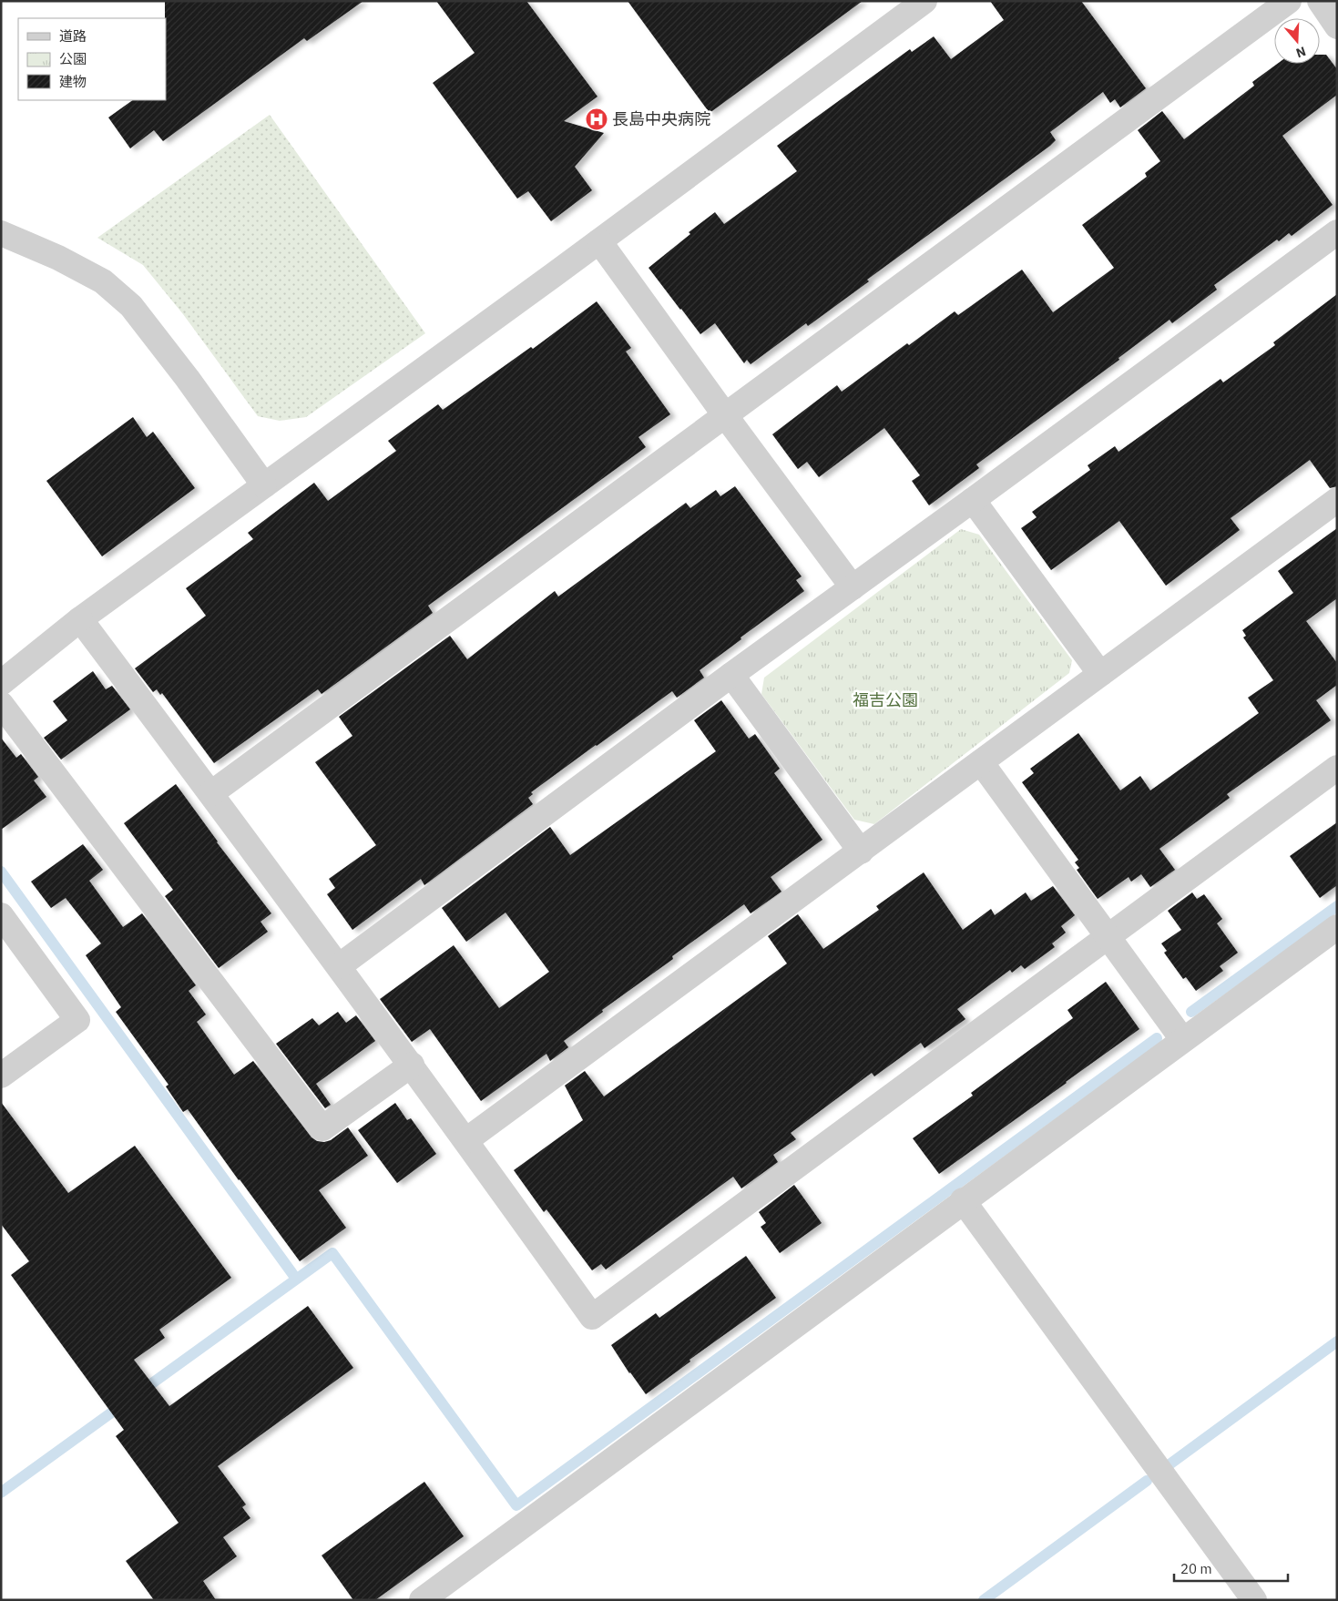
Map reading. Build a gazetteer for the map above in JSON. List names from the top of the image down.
{
  "parks": ["福吉公園"],
  "places": {
    "hospital": ["長島中央病院"]
  },
  "legend": ["道路", "公園", "建物"],
  "scale_bar": "20 m",
  "north": "bottom"
}
